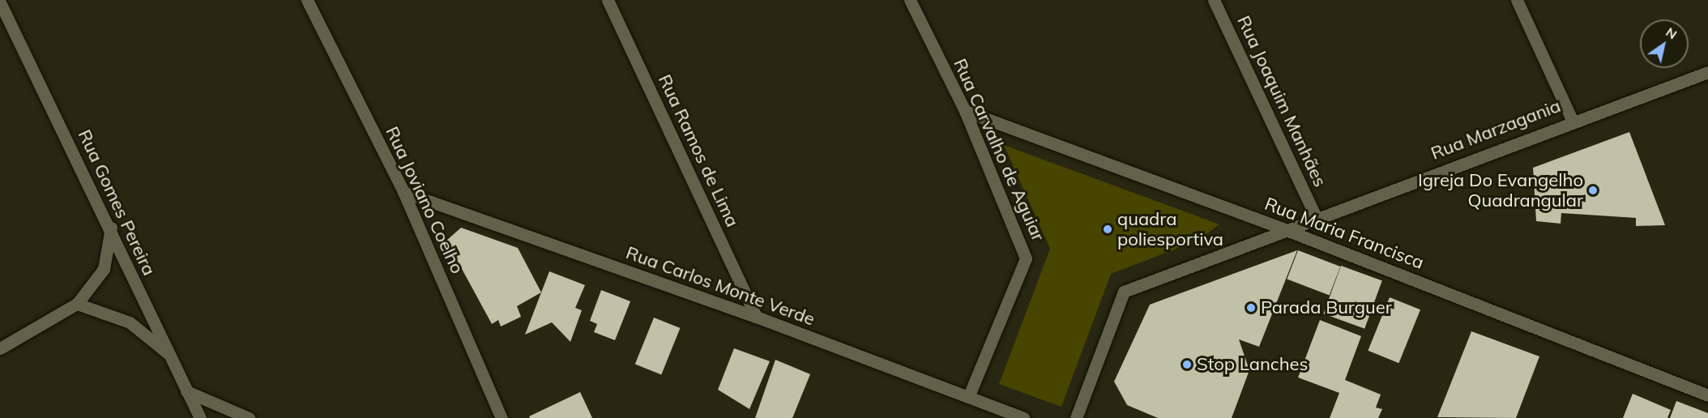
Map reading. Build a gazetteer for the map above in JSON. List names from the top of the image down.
{
  "streets": {
    "street": [
      "Rua Joaquim Manhães",
      "Rua Marzagania",
      "Rua Carvalho de Aguiar",
      "Rua Ramos de Lima",
      "Rua Joviano Coelho",
      "Rua Gomes Pereira",
      "Rua Maria Francisca",
      "Rua Carlos Monte Verde"
    ]
  },
  "crossings": [
    ["Rua Joaquim Manhães", "Rua Marzagania"],
    ["Rua Marzagania", "Rua Maria Francisca"],
    ["Rua Carvalho de Aguiar", "Rua Maria Francisca"],
    ["Rua Carvalho de Aguiar", "Rua Carlos Monte Verde"],
    ["Rua Ramos de Lima", "Rua Carlos Monte Verde"],
    ["Rua Joviano Coelho", "Rua Carlos Monte Verde"]
  ],
  "places": [
    "Igreja Do Evangelho Quadrangular",
    "quadra poliesportiva",
    "Parada Burguer",
    "Stop Lanches"
  ],
  "north": "top right"
}
